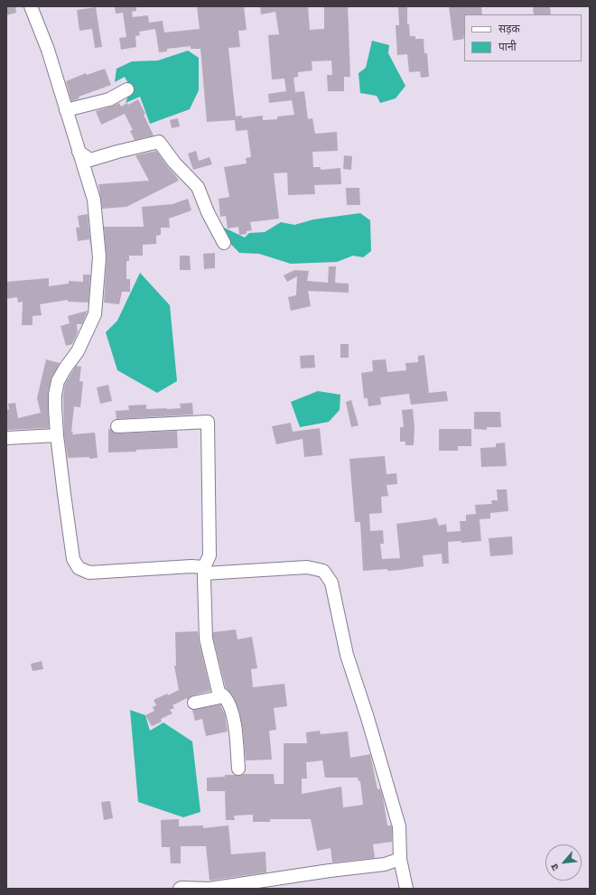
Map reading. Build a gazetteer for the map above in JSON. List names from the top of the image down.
{
  "legend": ["सड़क", "पानी"],
  "north": "bottom left"
}
